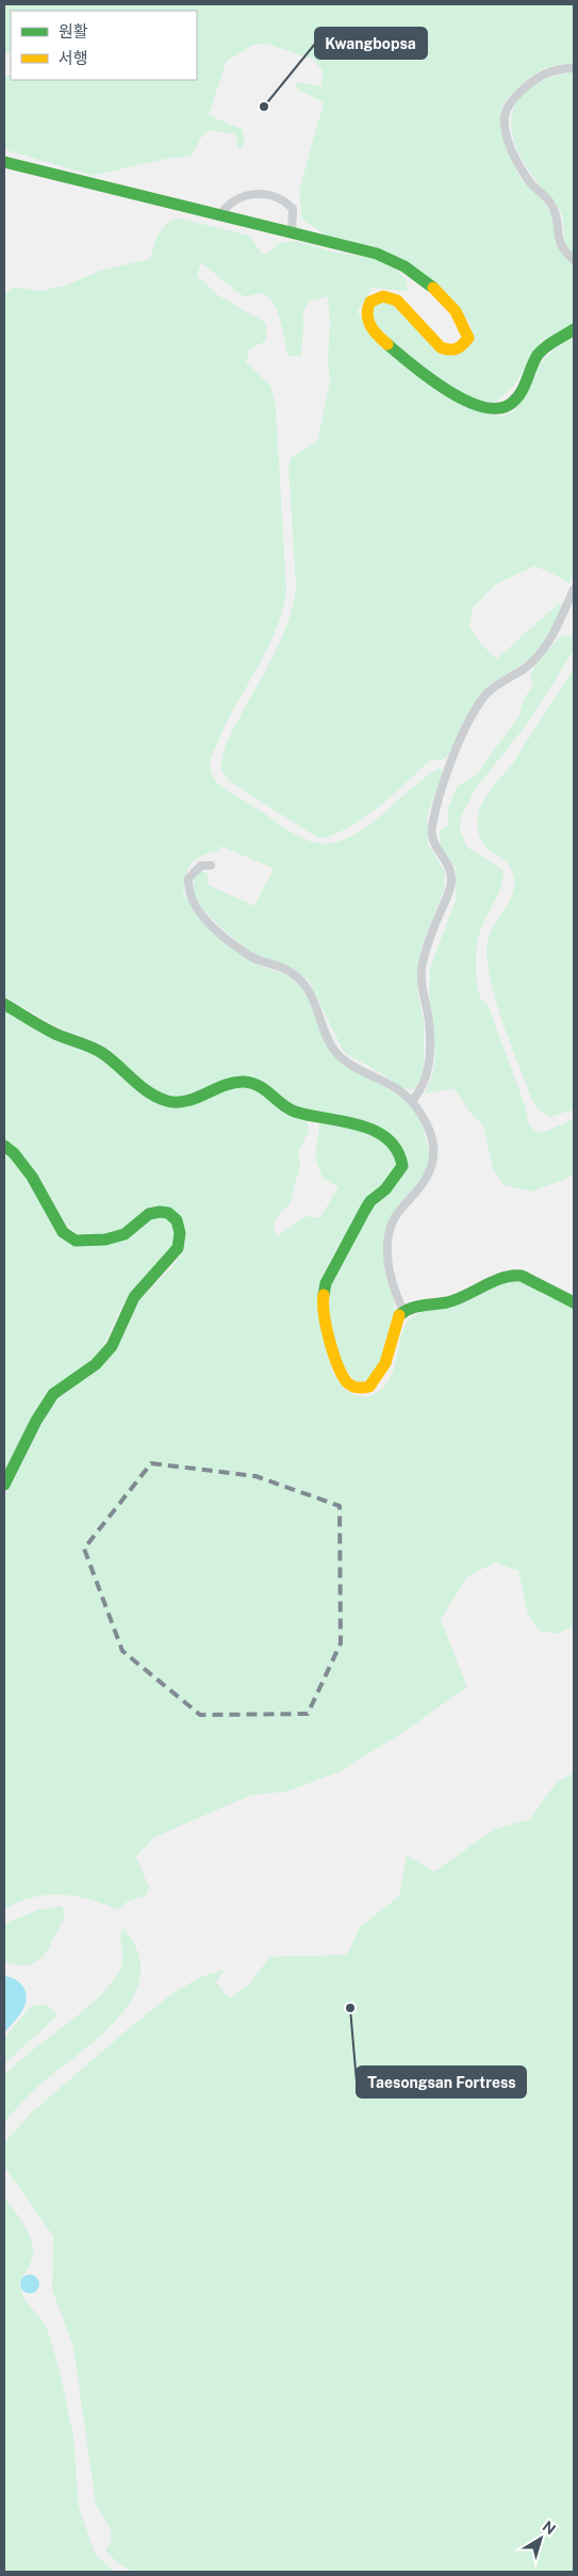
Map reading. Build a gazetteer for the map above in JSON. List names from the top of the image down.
{
  "places": ["Kwangbopsa", "Taesongsan Fortress"],
  "legend": ["원활", "서행"],
  "north": "top right"
}
